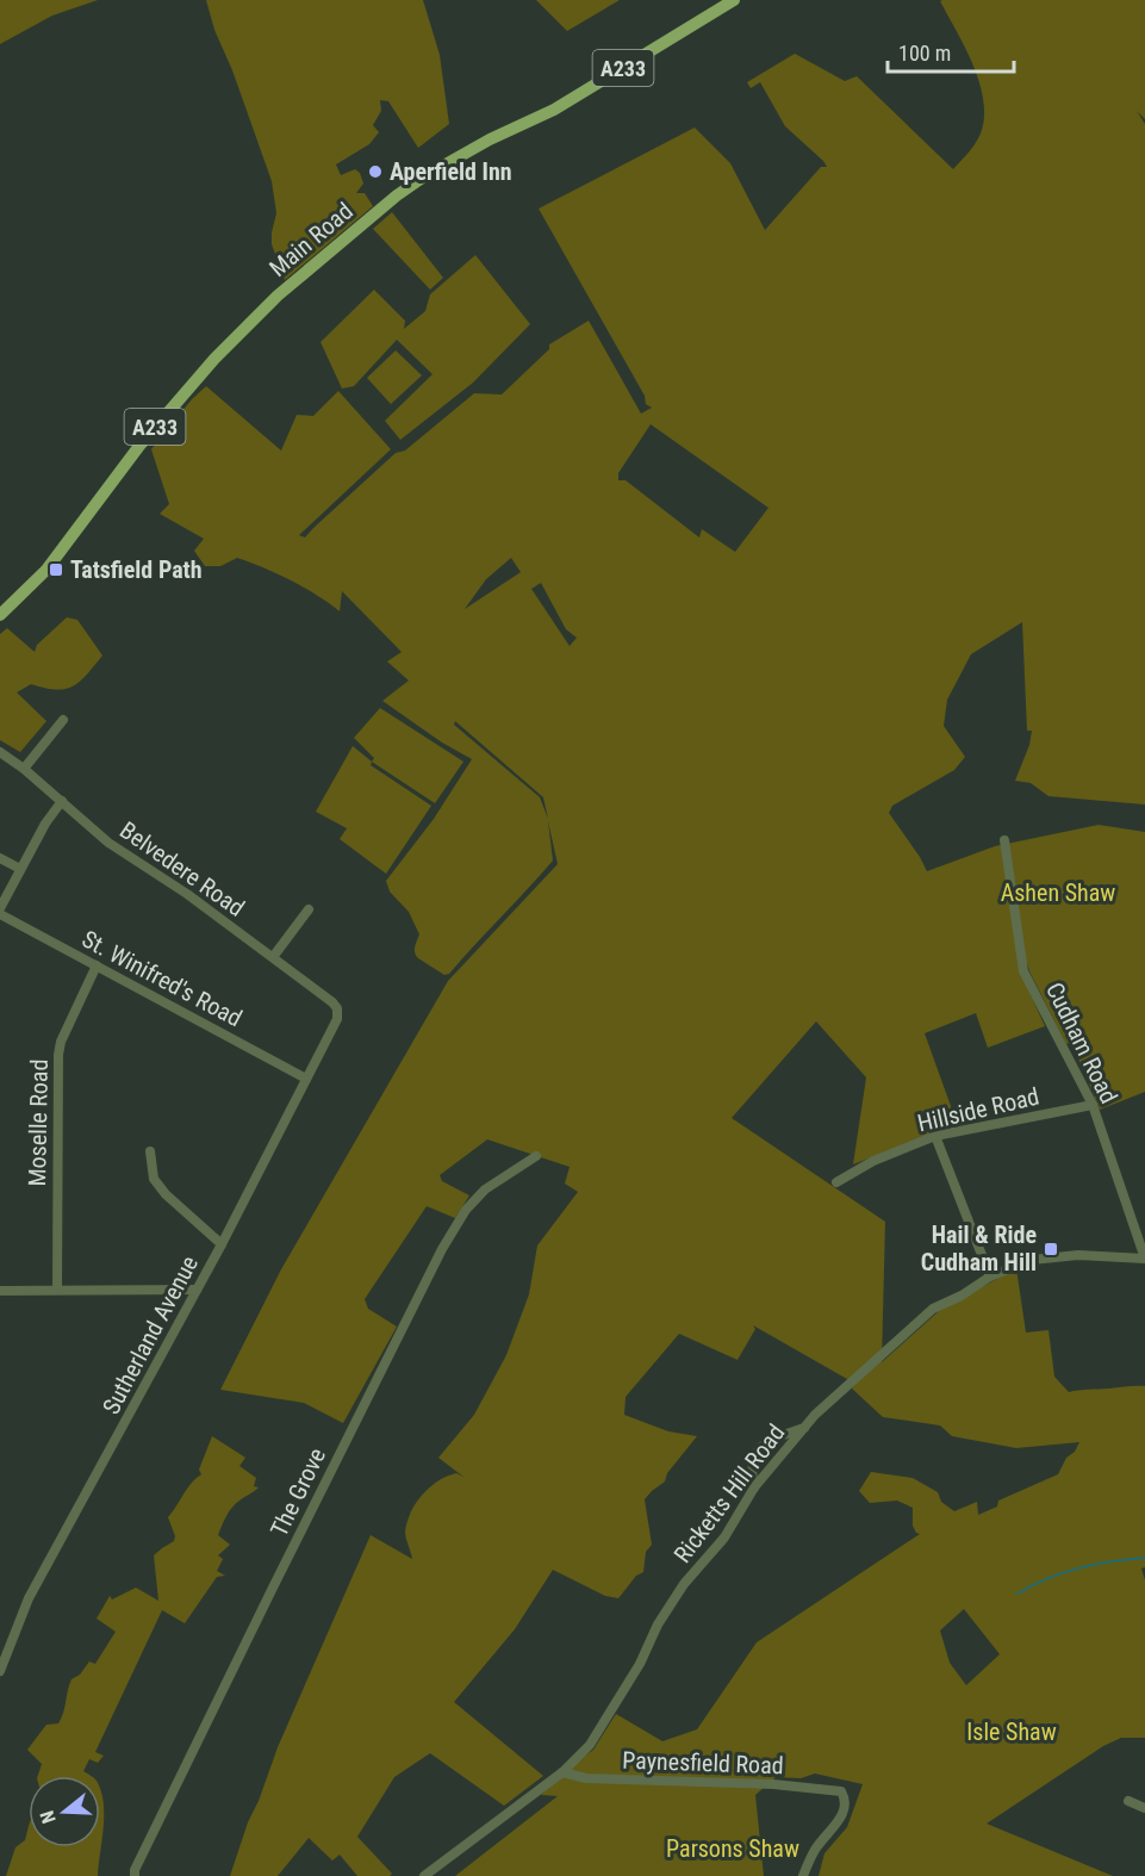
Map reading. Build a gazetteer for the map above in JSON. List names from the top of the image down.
{
  "streets": {
    "main road": ["A233", "Main Road"],
    "street": [
      "Belvedere Road",
      "St. Winifred's Road",
      "Cudham Road",
      "Hillside Road",
      "Moselle Road",
      "Sutherland Avenue",
      "The Grove",
      "Ricketts Hill Road",
      "Paynesfield Road"
    ]
  },
  "crossings": [
    ["Belvedere Road", "Sutherland Avenue"],
    ["St. Winifred's Road", "Moselle Road"],
    ["St. Winifred's Road", "Sutherland Avenue"],
    ["Cudham Road", "Hillside Road"],
    ["Cudham Road", "Ricketts Hill Road"],
    ["Ricketts Hill Road", "Paynesfield Road"]
  ],
  "parks": ["Ashen Shaw", "Isle Shaw", "Parsons Shaw"],
  "places": {
    "other": ["Aperfield Inn"],
    "transit": ["Tatsfield Path", "Hail & Ride Cudham Hill"]
  },
  "scale_bar": "100 m",
  "north": "left"
}
